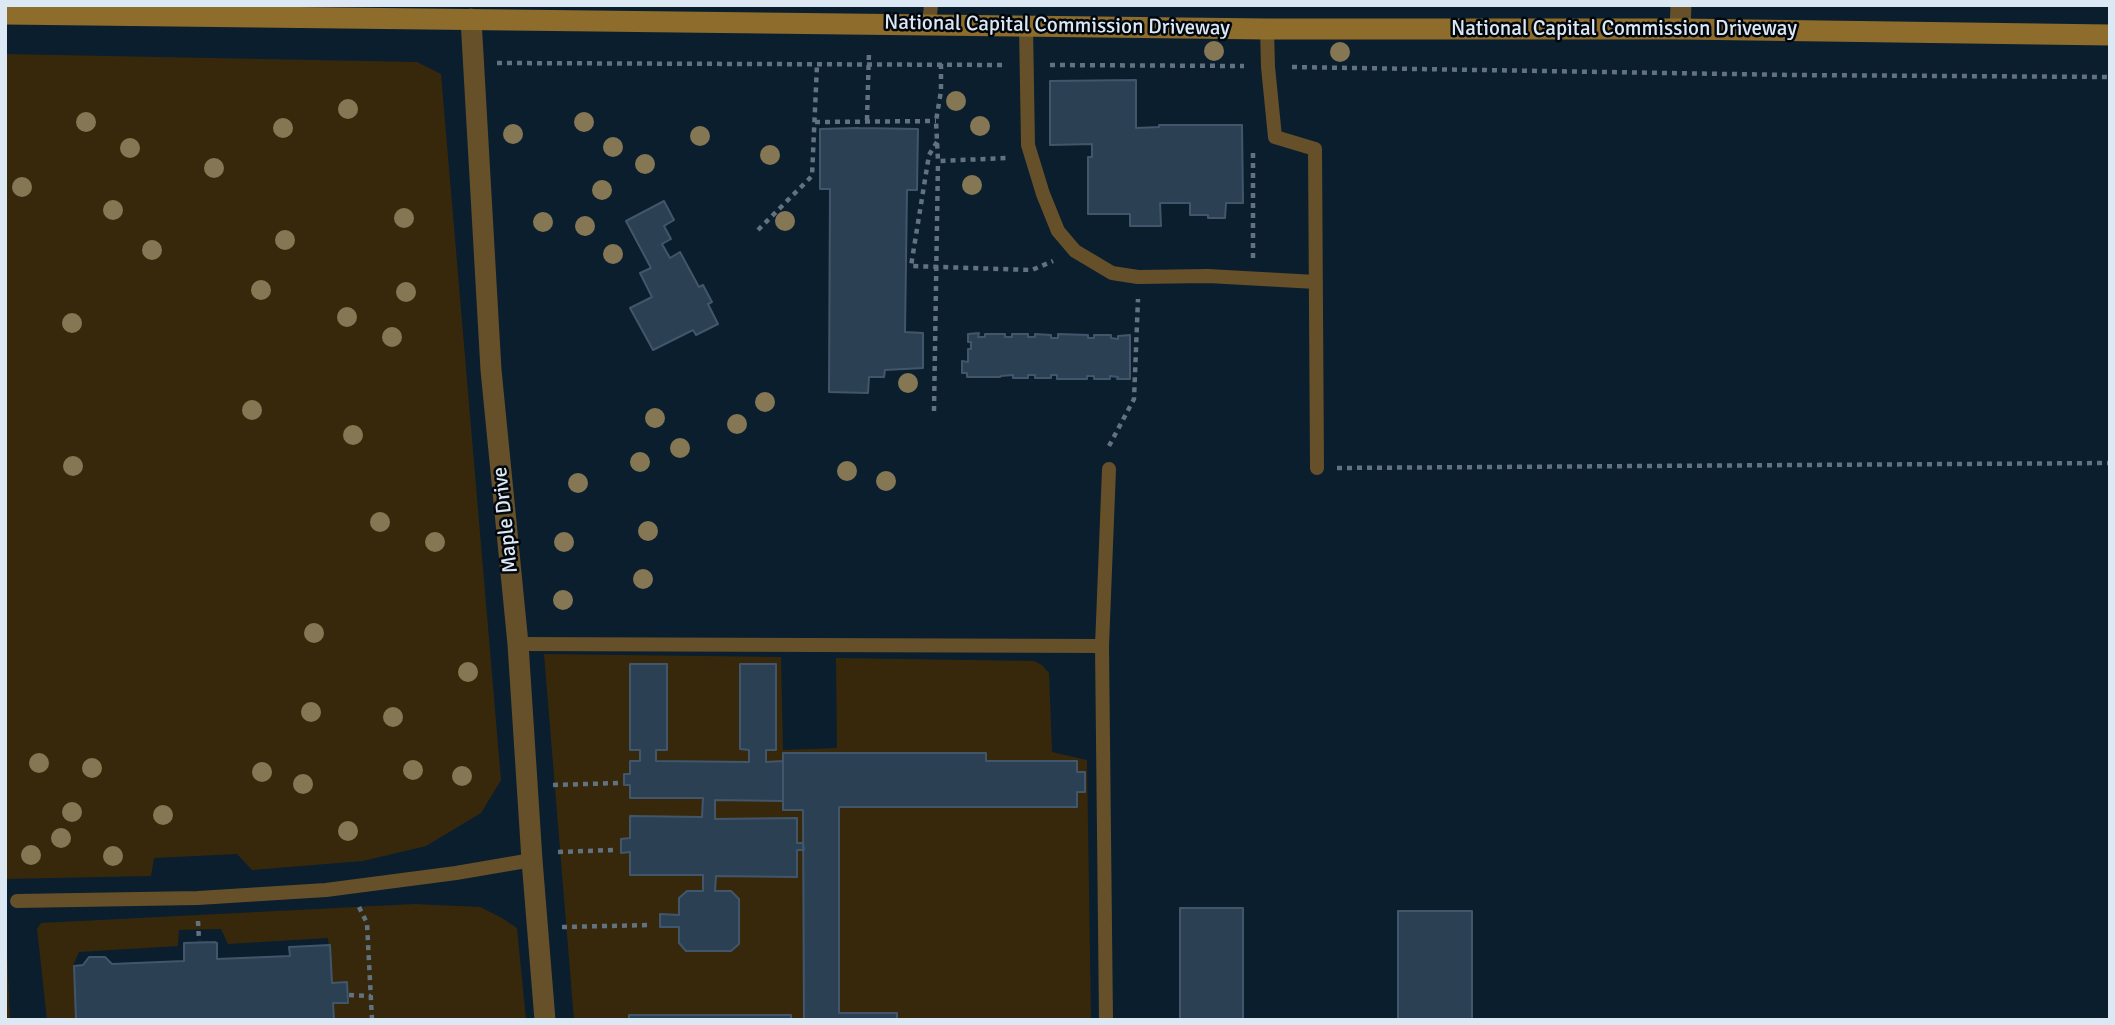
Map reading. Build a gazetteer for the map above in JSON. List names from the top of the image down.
{
  "streets": {
    "street": ["National Capital Commission Driveway", "Maple Drive"]
  },
  "crossings": [
    ["National Capital Commission Driveway", "Maple Drive"]
  ]
}
